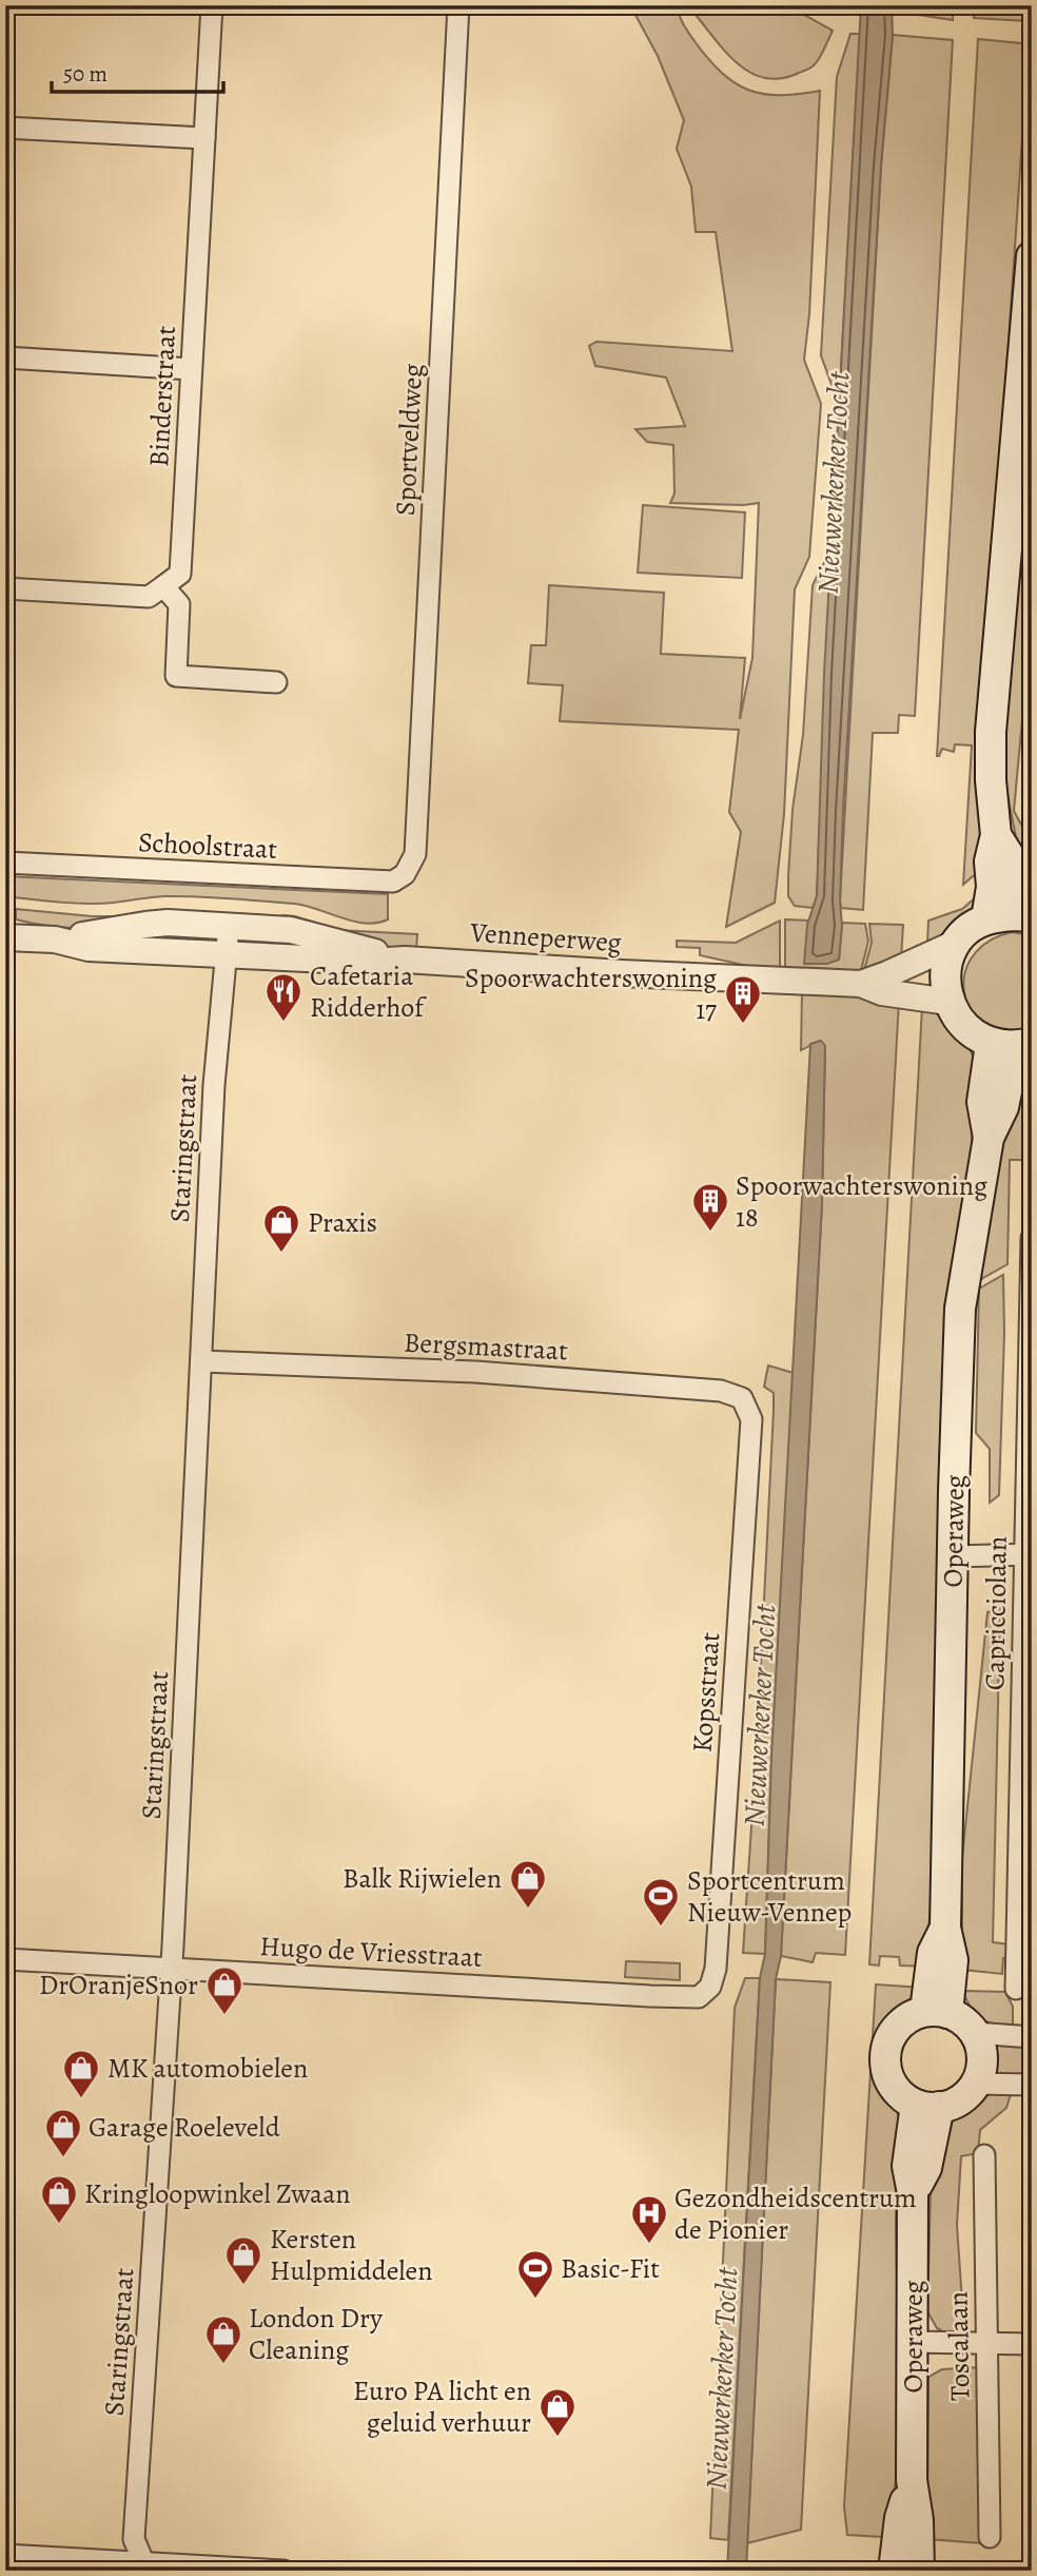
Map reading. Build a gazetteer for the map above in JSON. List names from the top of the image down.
{
  "streets": {
    "main road": ["Operaweg"],
    "street": [
      "Binderstraat",
      "Sportveldweg",
      "Schoolstraat",
      "Venneperweg",
      "Staringstraat",
      "Bergsmastraat",
      "Capricciolaan",
      "Kopsstraat",
      "Hugo de Vriesstraat",
      "Toscalaan"
    ]
  },
  "crossings": [
    ["Sportveldweg", "Schoolstraat"],
    ["Venneperweg", "Staringstraat"],
    ["Staringstraat", "Bergsmastraat"],
    ["Staringstraat", "Hugo de Vriesstraat"],
    ["Bergsmastraat", "Kopsstraat"],
    ["Kopsstraat", "Hugo de Vriesstraat"]
  ],
  "water": ["Nieuwerkerker Tocht"],
  "places": {
    "restaurant": ["Cafetaria Ridderhof"],
    "building": ["Spoorwachterswoning 17", "Spoorwachterswoning 18"],
    "shop": [
      "Praxis",
      "Balk Rijwielen",
      "DrOranjeSnor",
      "MK automobielen",
      "Garage Roeleveld",
      "Kringloopwinkel Zwaan",
      "Kersten Hulpmiddelen",
      "London Dry Cleaning",
      "Euro PA licht en geluid verhuur"
    ],
    "sports": ["Sportcentrum Nieuw-Vennep", "Basic-Fit"],
    "hospital": ["Gezondheidscentrum de Pionier"]
  },
  "scale_bar": "50 m"
}
